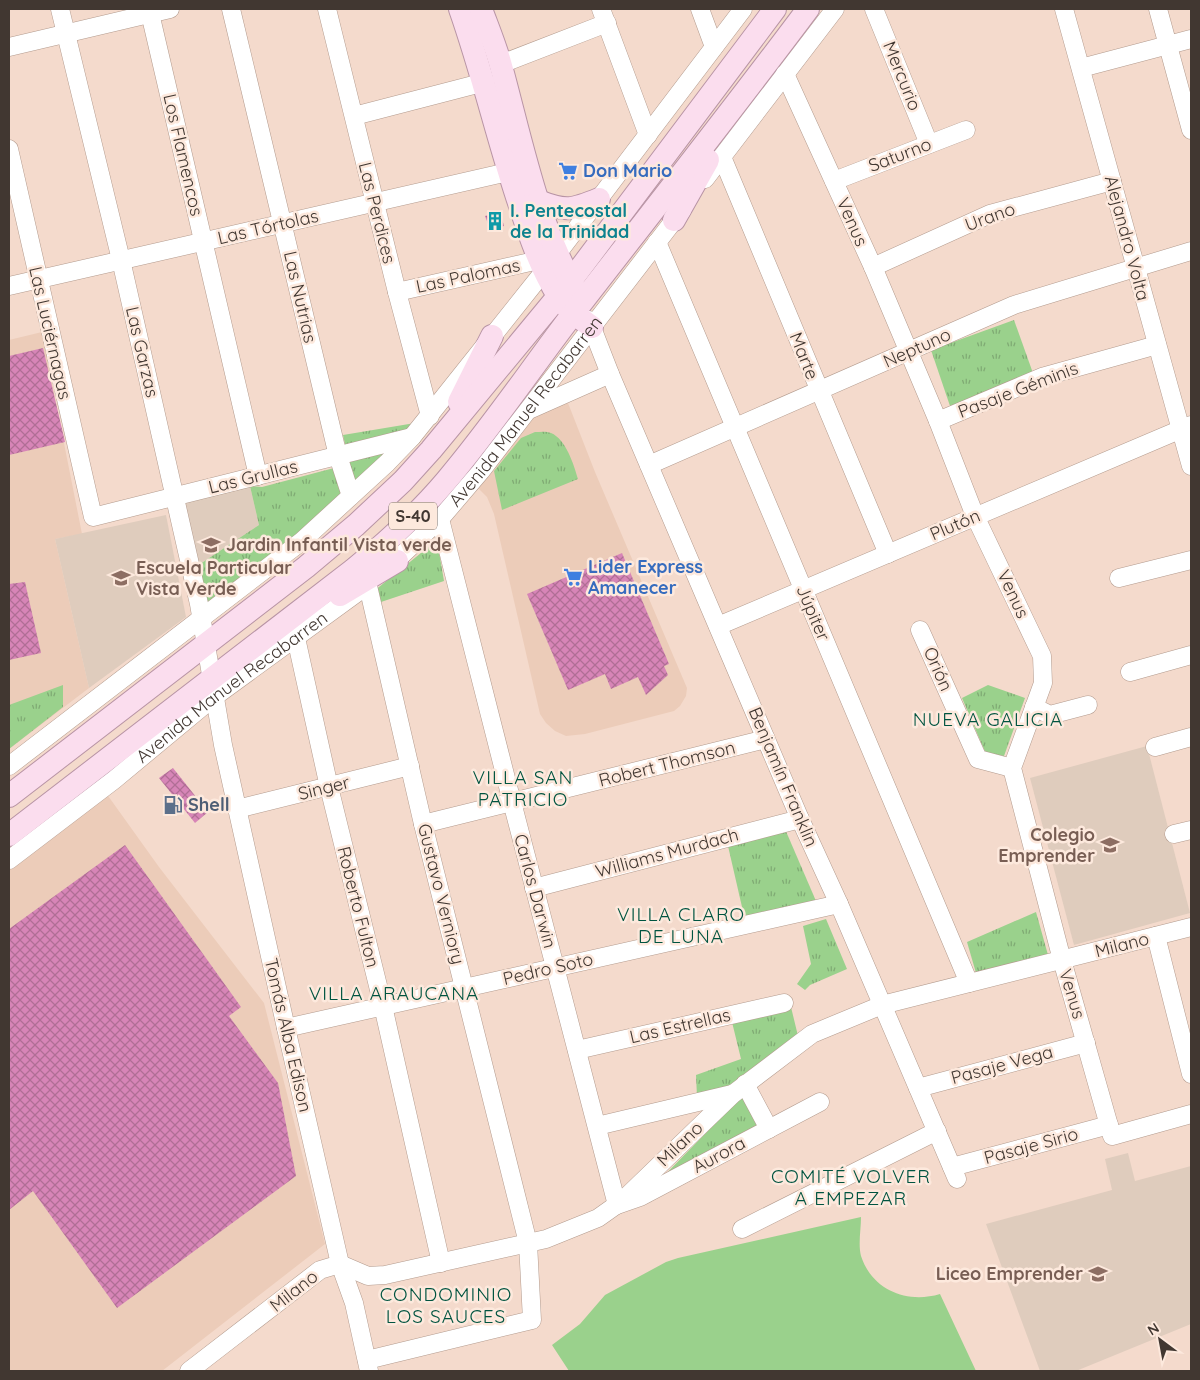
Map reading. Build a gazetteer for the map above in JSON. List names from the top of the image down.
{
  "streets": {
    "main road": ["Avenida Manuel Recabarren", "S-40"],
    "street": [
      "Mercurio",
      "Los Flamencos",
      "Saturno",
      "Las Perdices",
      "Urano",
      "Venus",
      "Las Tórtolas",
      "Alejandro Volta",
      "Las Palomas",
      "Las Nutrias",
      "Las Luciérnagas",
      "Neptuno",
      "Las Garzas",
      "Marte",
      "Pasaje Géminis",
      "Las Grullas",
      "Plutón",
      "Júpiter",
      "Orión",
      "Robert Thomson",
      "Benjamín Franklin",
      "Singer",
      "Williams Murdach",
      "Carlos Darwin",
      "Gustavo Verniory",
      "Roberto Fulton",
      "Milano",
      "Pedro Soto",
      "Las Estrellas",
      "Tomás Alba Edison",
      "Pasaje Vega",
      "Pasaje Sirio",
      "Aurora"
    ]
  },
  "crossings": [
    ["Mercurio", "Saturno"],
    ["Los Flamencos", "Las Tórtolas"],
    ["Los Flamencos", "Las Grullas"],
    ["Saturno", "Venus"],
    ["Las Perdices", "Las Tórtolas"],
    ["Las Perdices", "Las Palomas"],
    ["Urano", "Venus"],
    ["Urano", "Alejandro Volta"],
    ["Venus", "Neptuno"],
    ["Venus", "Pasaje Géminis"],
    ["Venus", "Avenida Manuel Recabarren"],
    ["Venus", "Plutón"],
    ["Venus", "Orión"],
    ["Venus", "Milano"],
    ["Venus", "Pasaje Vega"],
    ["Venus", "Pasaje Sirio"],
    ["Las Tórtolas", "Las Nutrias"],
    ["Las Tórtolas", "Las Luciérnagas"],
    ["Las Tórtolas", "Las Garzas"],
    ["Alejandro Volta", "Neptuno"],
    ["Alejandro Volta", "Pasaje Géminis"],
    ["Alejandro Volta", "Plutón"],
    ["Las Nutrias", "Las Grullas"],
    ["Las Luciérnagas", "Las Grullas"],
    ["Neptuno", "Marte"],
    ["Neptuno", "Júpiter"],
    ["Neptuno", "Benjamín Franklin"],
    ["Las Garzas", "Avenida Manuel Recabarren"],
    ["Las Garzas", "Las Grullas"],
    ["Las Garzas", "S-40"],
    ["Las Garzas", "Tomás Alba Edison"],
    ["Marte", "Avenida Manuel Recabarren"],
    ["Marte", "Plutón"],
    ["Avenida Manuel Recabarren", "Júpiter"],
    ["Avenida Manuel Recabarren", "Benjamín Franklin"],
    ["Avenida Manuel Recabarren", "Carlos Darwin"],
    ["Avenida Manuel Recabarren", "Gustavo Verniory"],
    ["Avenida Manuel Recabarren", "Roberto Fulton"],
    ["Avenida Manuel Recabarren", "Tomás Alba Edison"],
    ["Plutón", "Júpiter"],
    ["Plutón", "Benjamín Franklin"],
    ["Júpiter", "Milano"],
    ["Robert Thomson", "Benjamín Franklin"],
    ["Robert Thomson", "Carlos Darwin"],
    ["Robert Thomson", "Gustavo Verniory"],
    ["Benjamín Franklin", "Williams Murdach"],
    ["Benjamín Franklin", "Milano"],
    ["Benjamín Franklin", "Pedro Soto"],
    ["Benjamín Franklin", "Pasaje Vega"],
    ["Benjamín Franklin", "Pasaje Sirio"],
    ["Singer", "Gustavo Verniory"],
    ["Singer", "Roberto Fulton"],
    ["Singer", "Tomás Alba Edison"],
    ["Williams Murdach", "Carlos Darwin"],
    ["Carlos Darwin", "Milano"],
    ["Carlos Darwin", "Pedro Soto"],
    ["Carlos Darwin", "Las Estrellas"],
    ["Carlos Darwin", "Aurora"],
    ["Gustavo Verniory", "Milano"],
    ["Gustavo Verniory", "Pedro Soto"],
    ["Gustavo Verniory", "Tomás Alba Edison"],
    ["Roberto Fulton", "Milano"],
    ["Roberto Fulton", "Pedro Soto"],
    ["Milano", "Tomás Alba Edison"],
    ["Milano", "Aurora"],
    ["Pedro Soto", "Tomás Alba Edison"]
  ],
  "districts": [
    "NUEVA GALICIA",
    "VILLA SAN PATRICIO",
    "VILLA CLARO DE LUNA",
    "VILLA ARAUCANA",
    "COMITÉ VOLVER A EMPEZAR",
    "CONDOMINIO LOS SAUCES"
  ],
  "places": {
    "supermarket": ["Don Mario", "Lider Express Amanecer"],
    "building": ["I. Pentecostal de la Trinidad"],
    "school or university": [
      "Jardin Infantil Vista verde",
      "Escuela Particular Vista Verde",
      "Colegio Emprender",
      "Liceo Emprender"
    ],
    "fuel station": ["Shell"]
  },
  "north": "top left"
}
